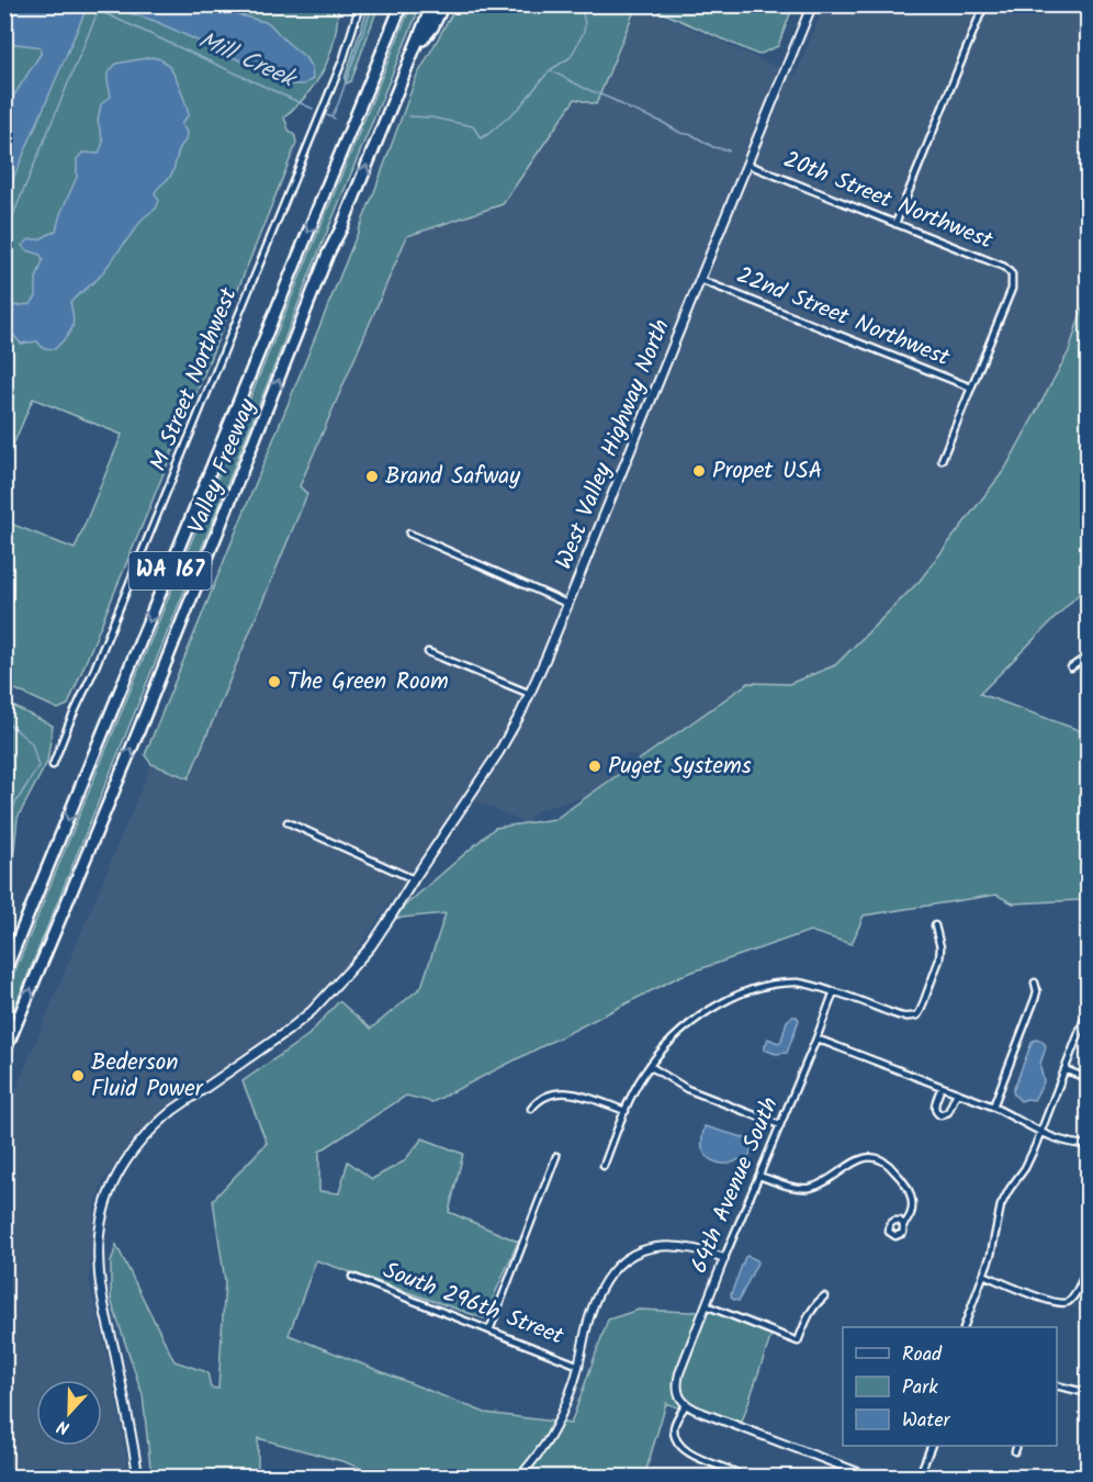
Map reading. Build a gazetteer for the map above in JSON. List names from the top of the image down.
{
  "streets": {
    "highway": ["Valley Freeway", "WA 167"],
    "main road": ["West Valley Highway North"],
    "street": [
      "20th Street Northwest",
      "22nd Street Northwest",
      "M Street Northwest",
      "64th Avenue South",
      "South 296th Street"
    ]
  },
  "crossings": [
    ["20th Street Northwest", "22nd Street Northwest"],
    ["20th Street Northwest", "West Valley Highway North"],
    ["22nd Street Northwest", "West Valley Highway North"]
  ],
  "water": ["Mill Creek"],
  "places": [
    "Propet USA",
    "Brand Safway",
    "The Green Room",
    "Puget Systems",
    "Bederson Fluid Power"
  ],
  "legend": ["Road", "Park", "Water"],
  "north": "bottom"
}
